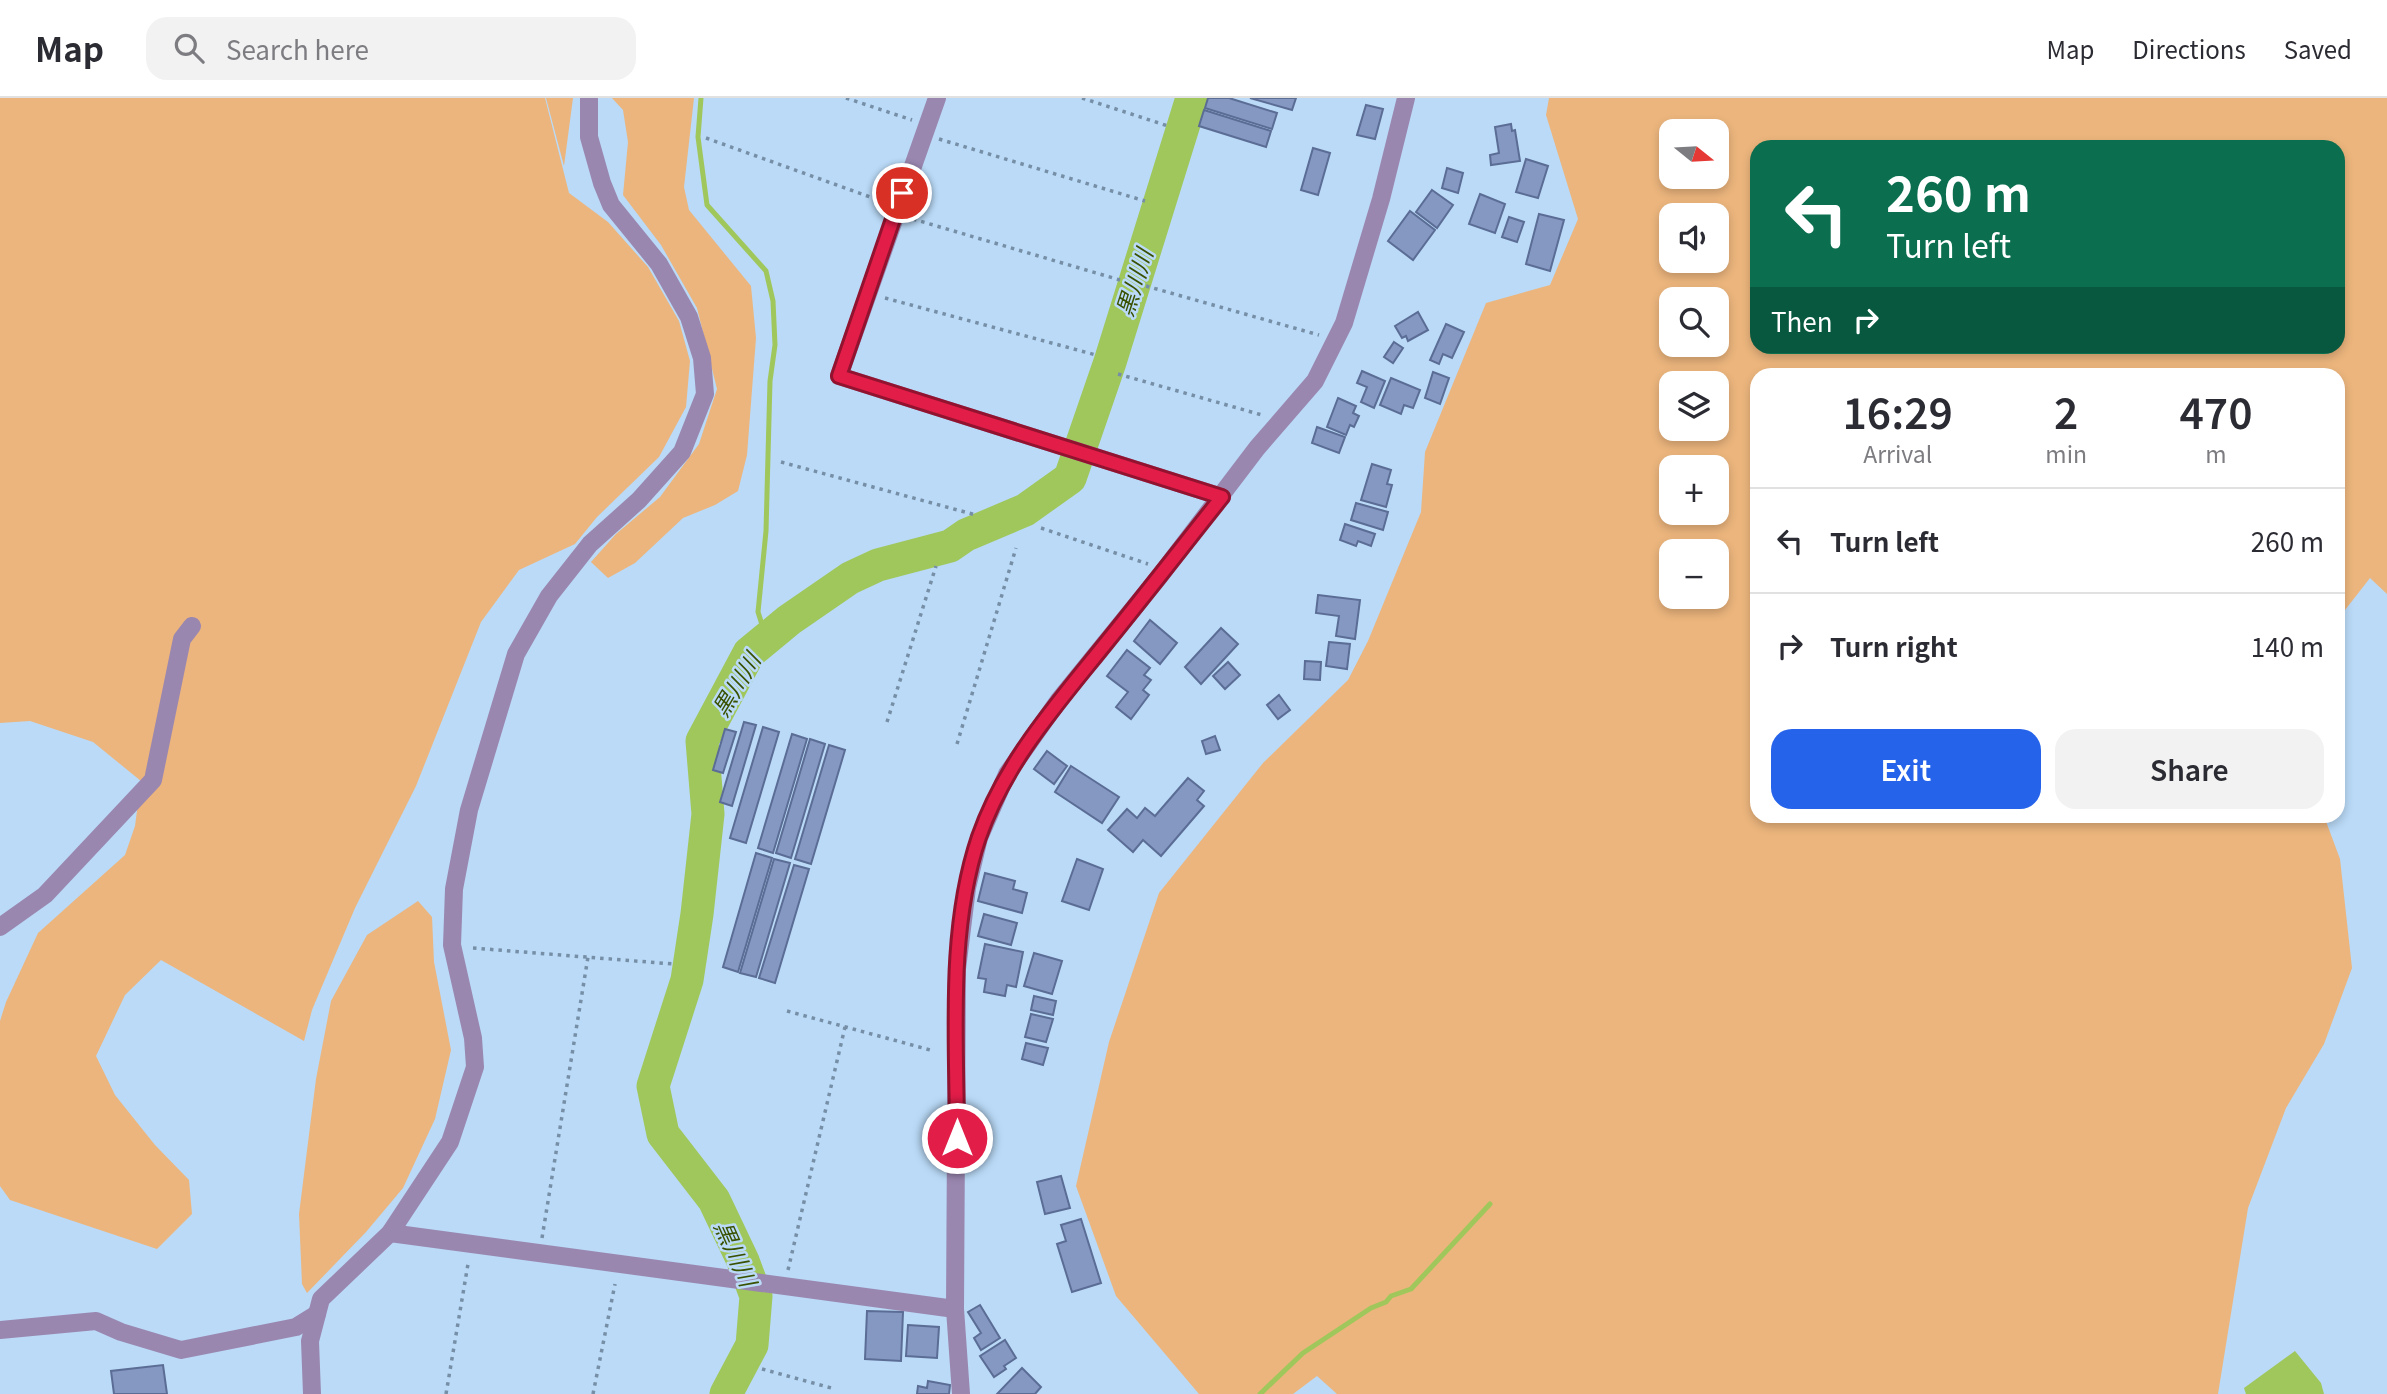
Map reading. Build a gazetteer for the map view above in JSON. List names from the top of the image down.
{
  "water": ["黒川川"],
  "north": "right",
  "page": {
    "header": "Map",
    "search": "Search here",
    "nav": ["Map", "Directions", "Saved"],
    "map_buttons": ["+", "−"],
    "turn": ["260 m", "Turn left"],
    "then": "Then",
    "eta": [
      "16:29",
      "Arrival",
      "2",
      "min",
      "470",
      "m"
    ],
    "list": [
      {
        "name": "Turn left",
        "value": "260 m"
      },
      {
        "name": "Turn right",
        "value": "140 m"
      }
    ],
    "buttons": ["Exit", "Share"]
  }
}
